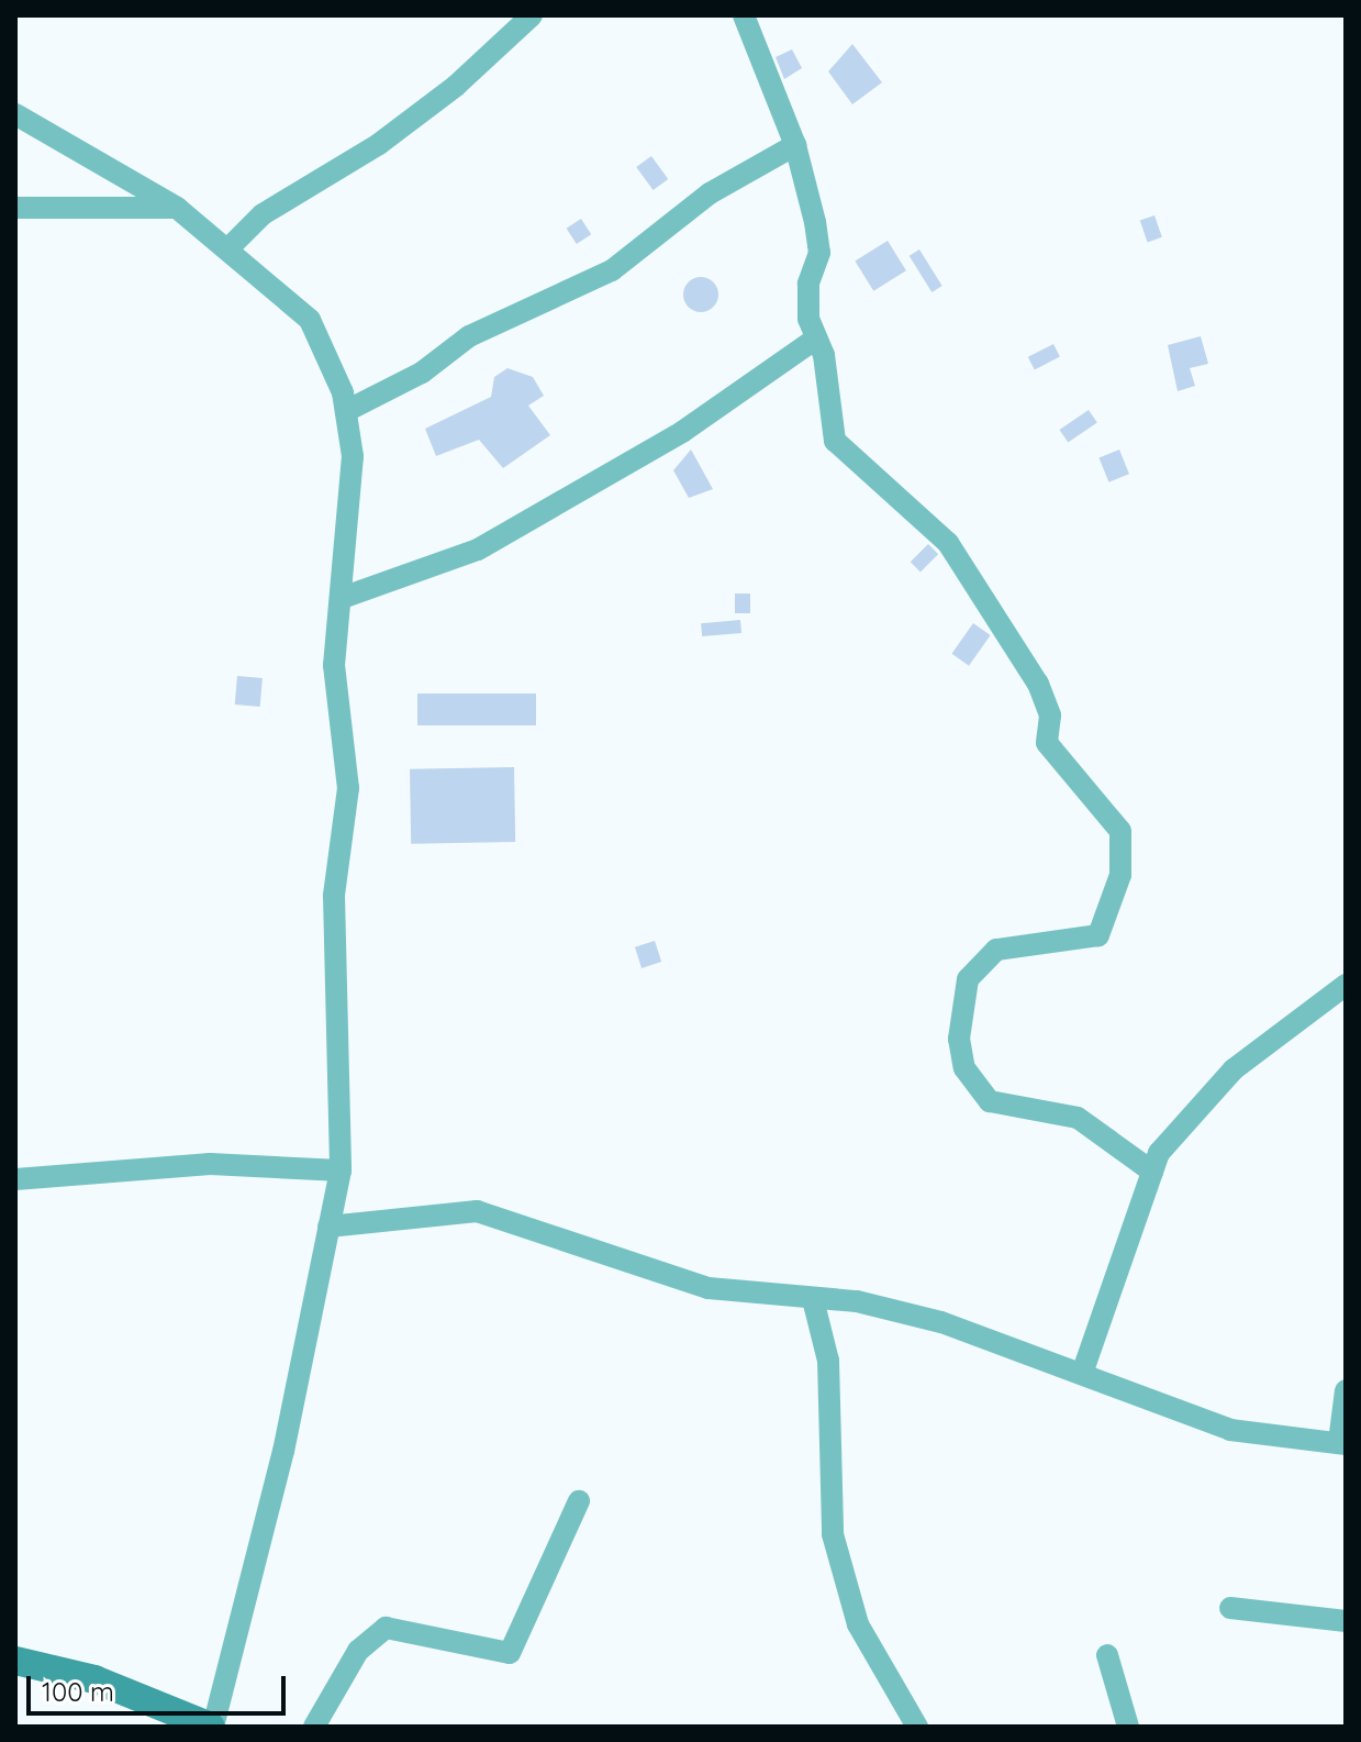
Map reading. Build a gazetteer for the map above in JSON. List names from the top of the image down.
{
  "scale_bar": "100 m"
}
